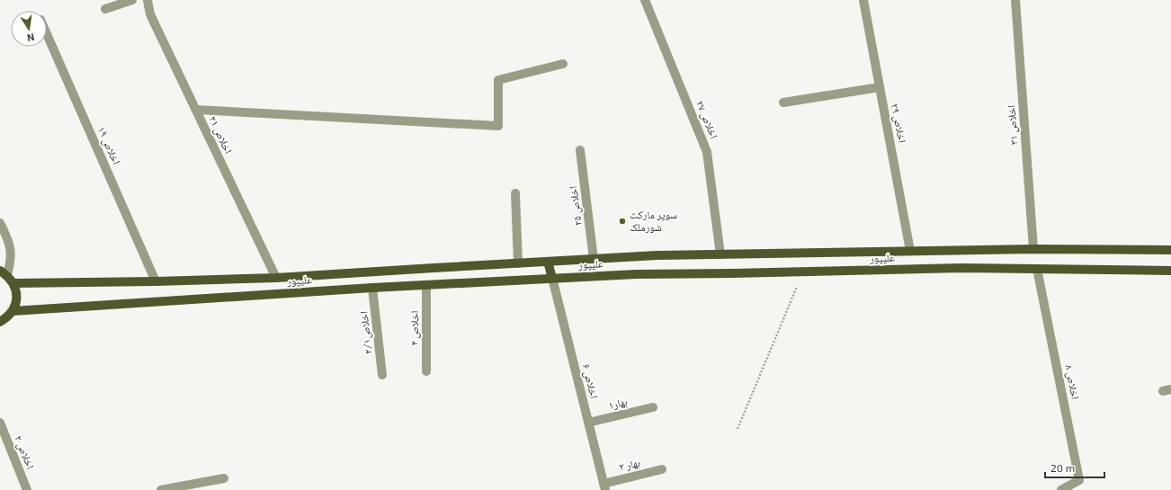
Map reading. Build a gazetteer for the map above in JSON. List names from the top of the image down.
{
  "streets": {
    "main road": ["علیپور"],
    "street": [
      "اخلاص ۲۷",
      "اخلاص ۲۹",
      "اخلاص ۳۱",
      "اخلاص ۲۱",
      "اخلاص ۱۹",
      "اخلاص ۲۵",
      "اخلاص ۴",
      "اخلاص۲/۱",
      "اخلاص ۶",
      "اخلاص ۸",
      "بهار۱",
      "اخلاص ۲",
      "بهار ۲"
    ]
  },
  "crossings": [
    ["اخلاص ۲۷", "علیپور"],
    ["اخلاص ۲۹", "علیپور"],
    ["اخلاص ۳۱", "علیپور"],
    ["اخلاص ۲۱", "علیپور"],
    ["اخلاص ۱۹", "علیپور"],
    ["اخلاص ۲۵", "علیپور"],
    ["علیپور", "اخلاص ۴"],
    ["علیپور", "اخلاص۲/۱"],
    ["علیپور", "اخلاص ۶"],
    ["علیپور", "اخلاص ۸"],
    ["اخلاص ۶", "بهار۱"],
    ["اخلاص ۶", "بهار ۲"]
  ],
  "places": ["سوپر مارکت شورملک"],
  "scale_bar": "20 m",
  "north": "bottom"
}
